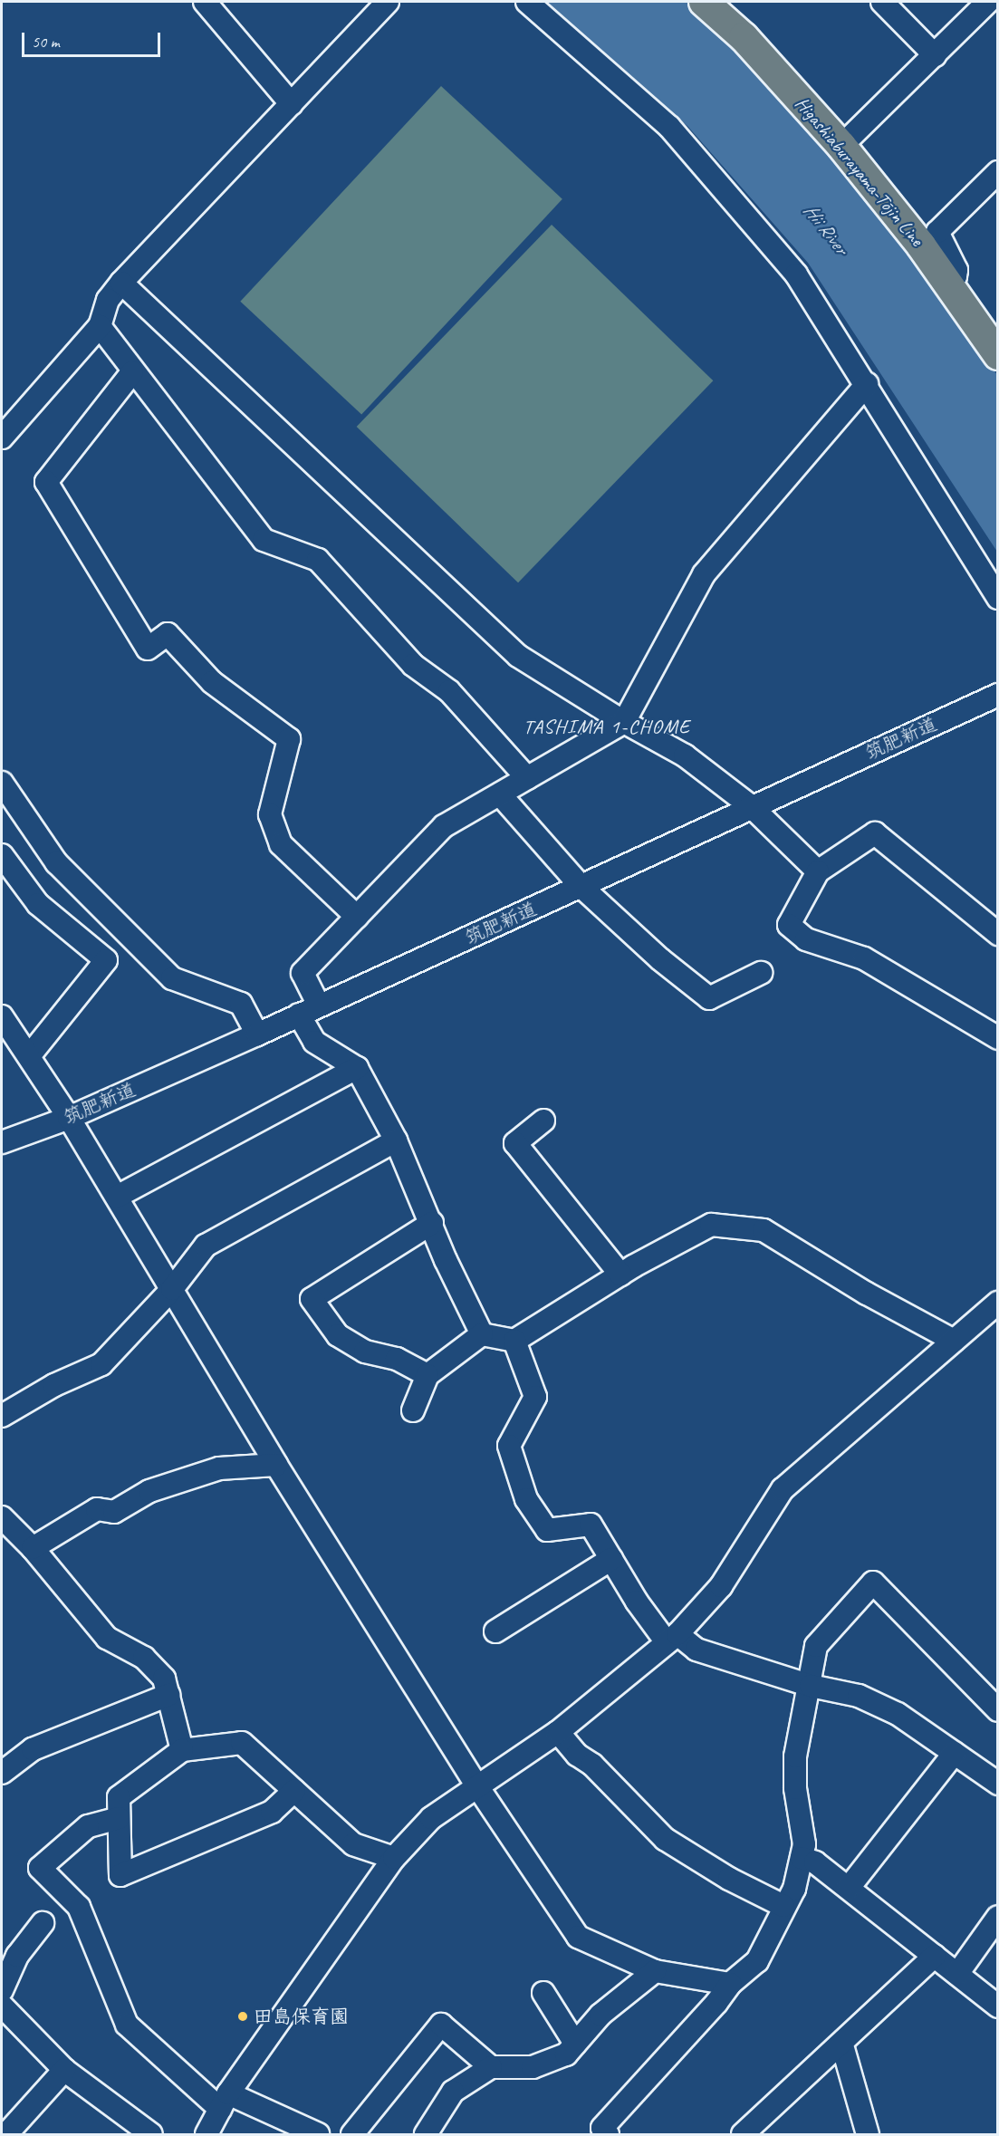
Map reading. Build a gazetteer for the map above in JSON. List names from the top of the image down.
{
  "streets": {
    "main road": ["Higashiaburayama-Tōjin Line"],
    "street": ["筑肥新道"]
  },
  "districts": ["TASHIMA 1-CHOME"],
  "water": ["Hii River"],
  "places": ["田島保育園"],
  "scale_bar": "50 m"
}
